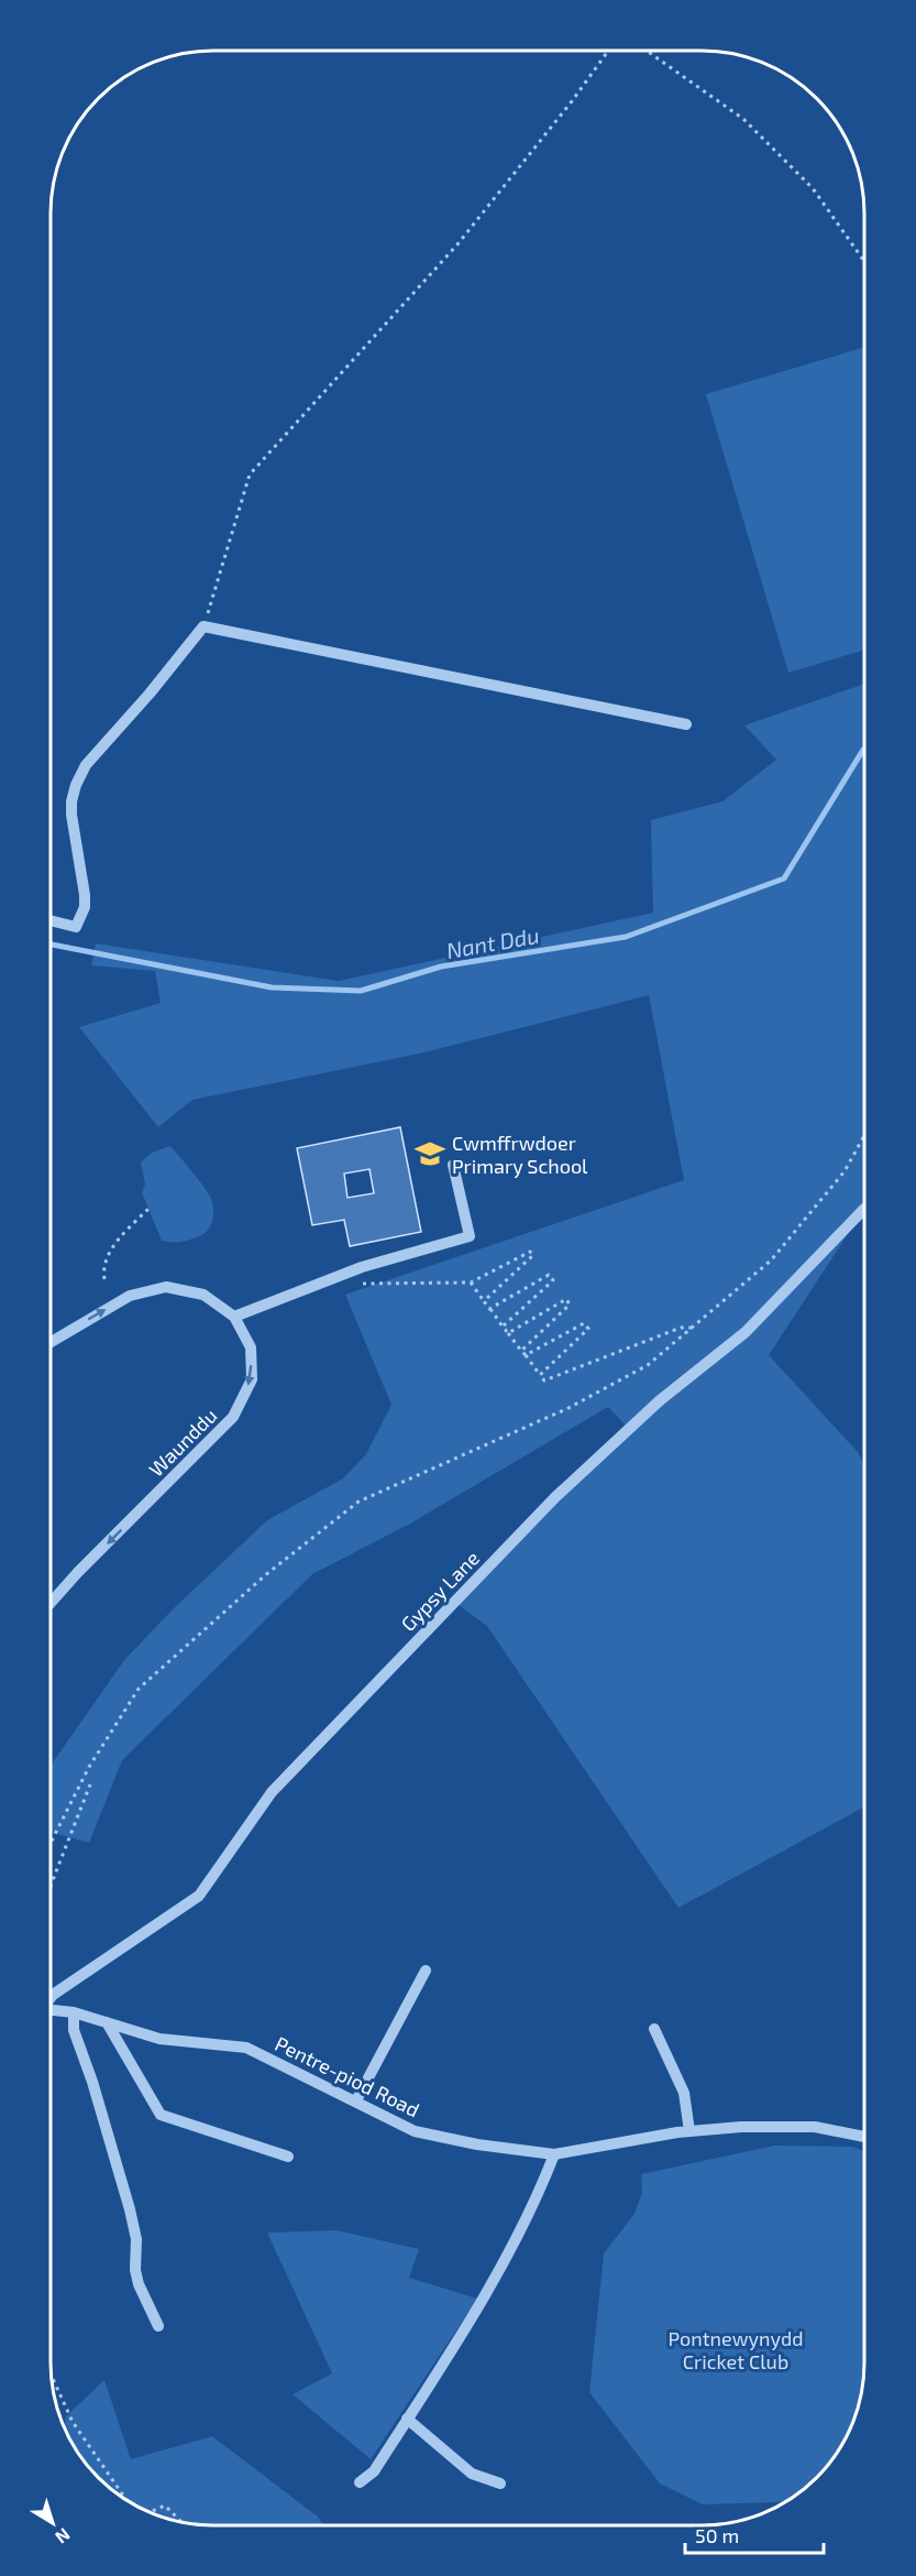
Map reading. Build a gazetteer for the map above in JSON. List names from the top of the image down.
{
  "streets": {
    "street": ["Waunddu", "Gypsy Lane", "Pentre-piod Road"]
  },
  "water": ["Nant Ddu"],
  "parks": ["Pontnewynydd Cricket Club"],
  "places": {
    "school or university": ["Cwmffrwdoer Primary School"]
  },
  "scale_bar": "50 m",
  "north": "bottom right"
}
